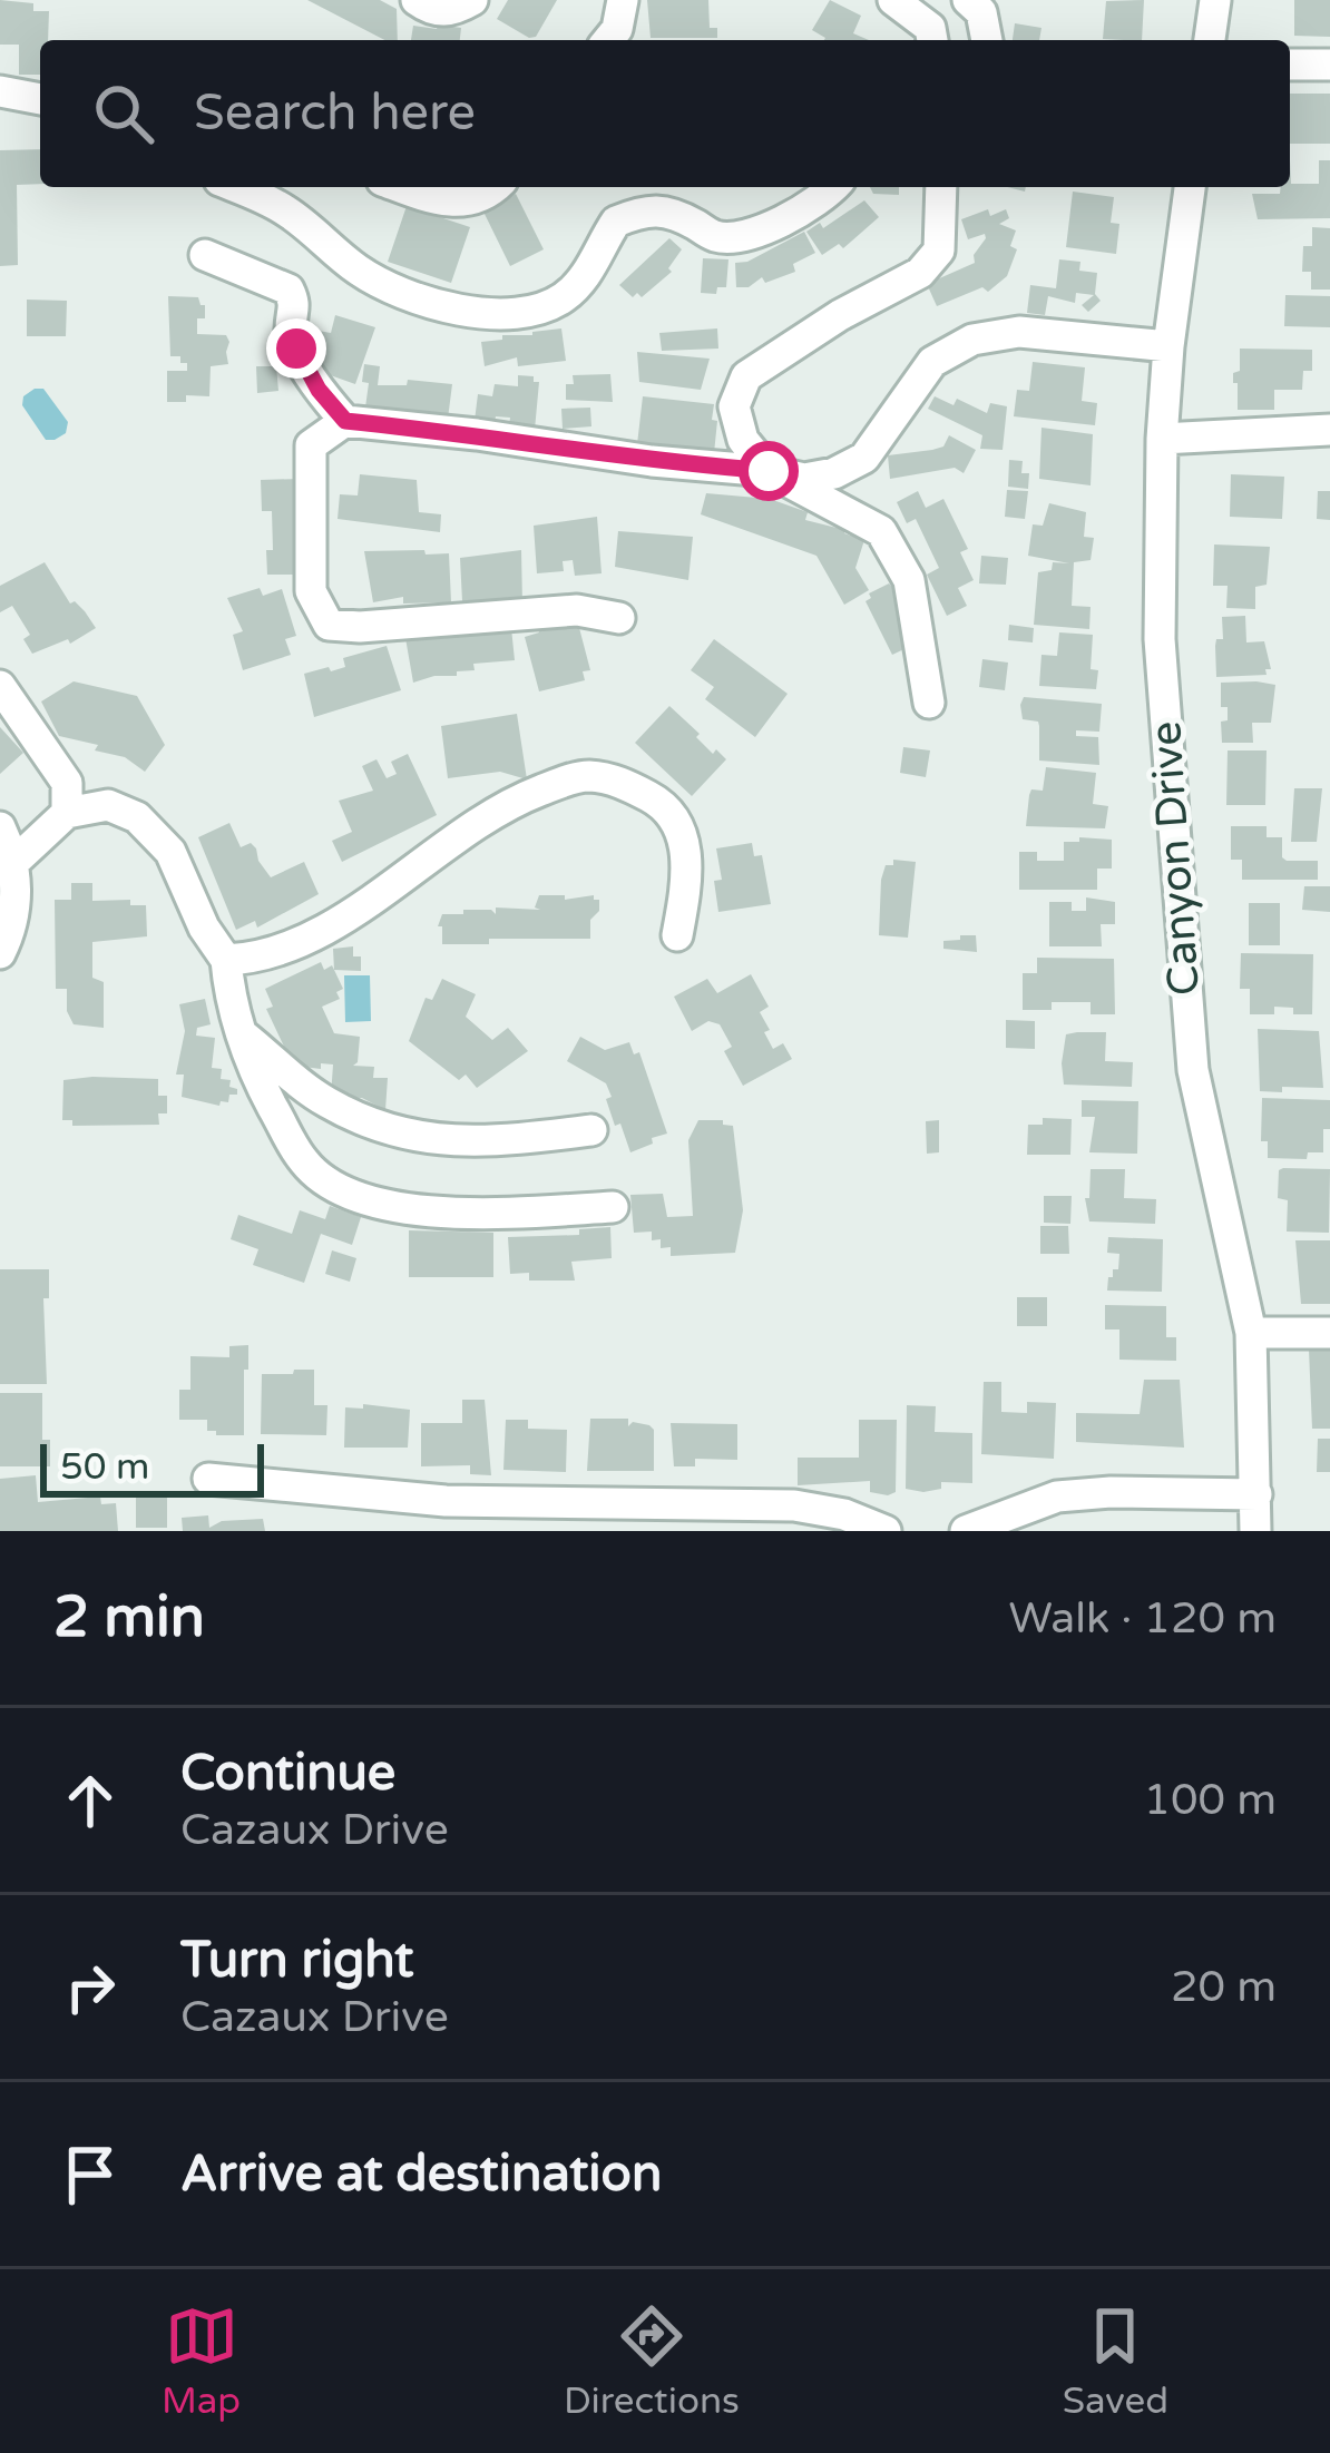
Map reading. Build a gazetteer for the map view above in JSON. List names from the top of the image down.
{
  "streets": {
    "street": ["Canyon Drive"]
  },
  "scale_bar": "50 m",
  "page": {
    "search": "Search here",
    "scale": "50 m",
    "heading": ["2 min", "Walk · 120 m"],
    "list": [
      ["Continue", "Cazaux Drive", "100 m"],
      ["Turn right", "Cazaux Drive", "20 m"],
      "Arrive at destination"
    ],
    "nav": ["Map", "Directions", "Saved"]
  }
}
